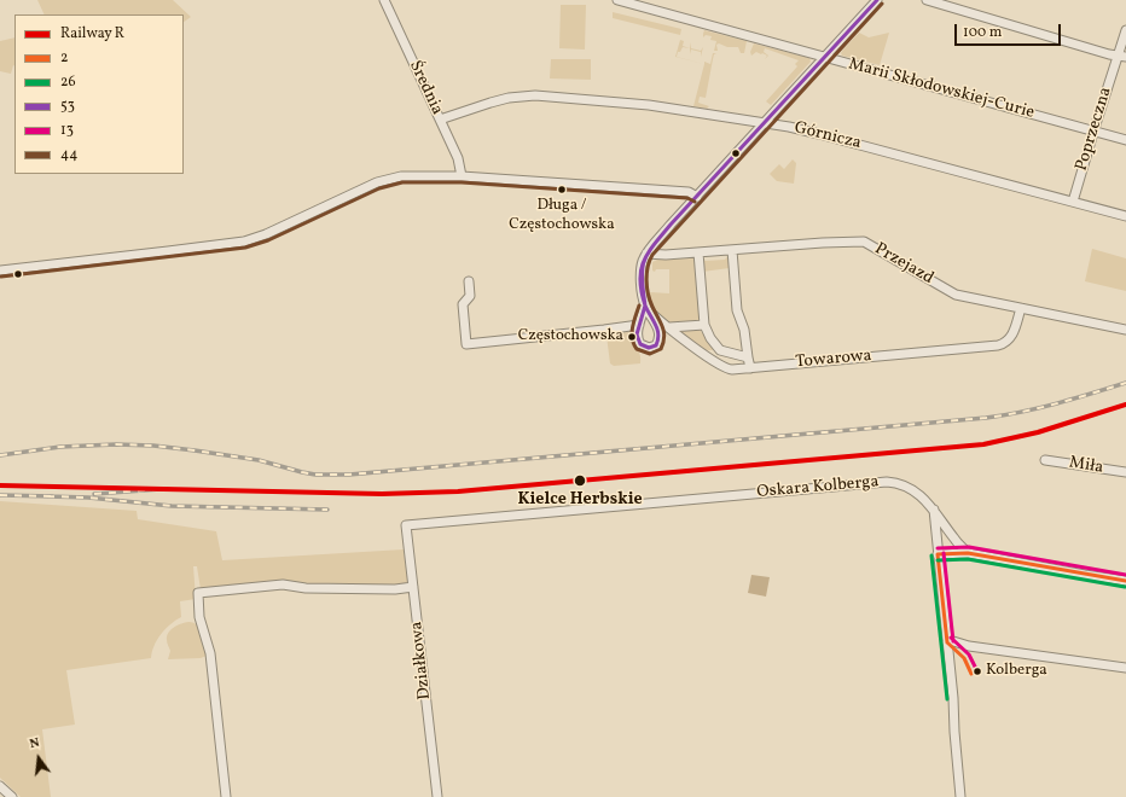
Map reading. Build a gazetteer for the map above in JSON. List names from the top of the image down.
{
  "streets": {
    "street": [
      "Średnia",
      "Marii Skłodowskiej-Curie",
      "Poprzeczna",
      "Górnicza",
      "Przejazd",
      "Towarowa",
      "Miła",
      "Oskara Kolberga",
      "Działkowa"
    ]
  },
  "crossings": [
    ["Średnia", "Górnicza"],
    ["Marii Skłodowskiej-Curie", "Poprzeczna"],
    ["Poprzeczna", "Górnicza"],
    ["Przejazd", "Towarowa"],
    ["Oskara Kolberga", "Działkowa"]
  ],
  "places": [
    "Długa / Częstochowska",
    "Częstochowska",
    "Kielce Herbskie",
    "Kolberga"
  ],
  "lines": [
    "transit line 53",
    "transit line 44",
    "rail line R",
    "transit line 13",
    "transit line 2",
    "transit line 26"
  ],
  "legend": [
    "Railway R",
    "2",
    "26",
    "53",
    "13",
    "44"
  ],
  "scale_bar": "100 m",
  "north": "top"
}
